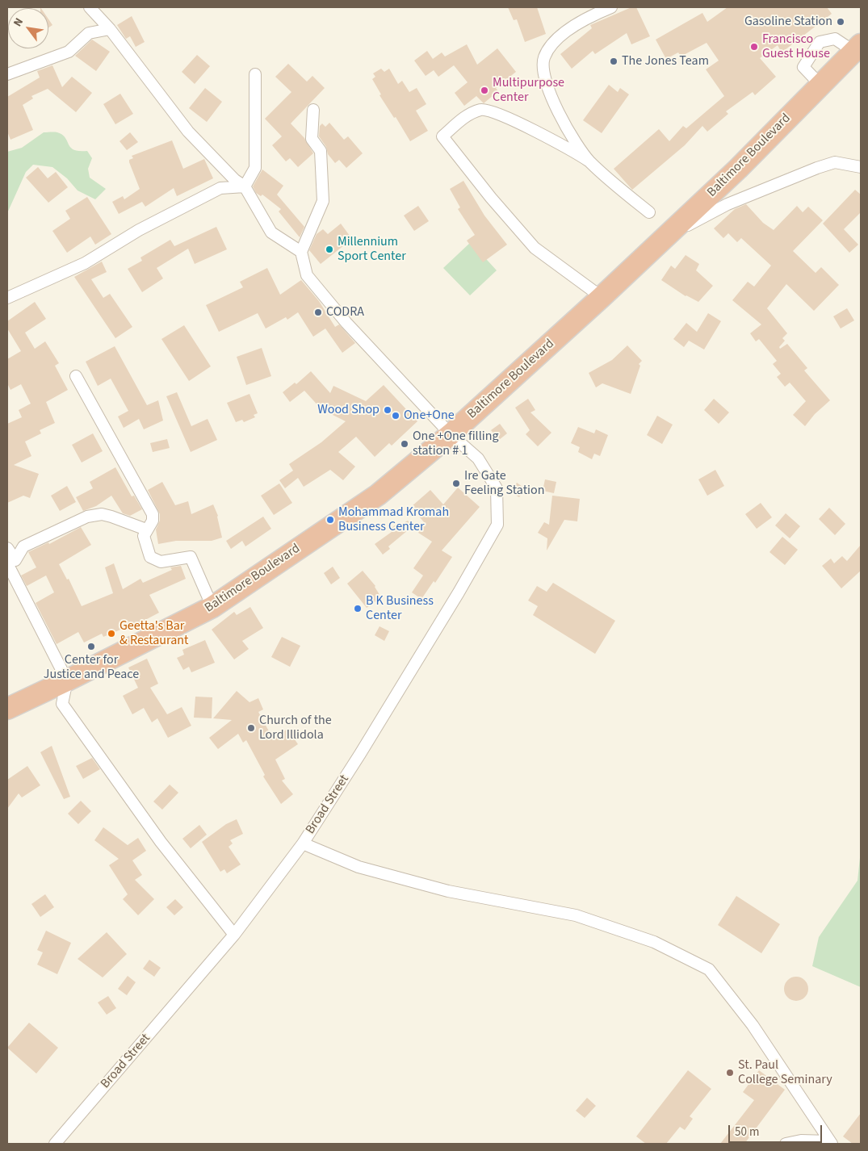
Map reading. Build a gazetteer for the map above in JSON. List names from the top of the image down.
{
  "streets": {
    "highway": ["Baltimore Boulevard"],
    "street": ["Broad Street"]
  },
  "crossings": [
    ["Baltimore Boulevard", "Broad Street"]
  ],
  "places": [
    "Gasoline Station",
    "Francisco Guest House",
    "The Jones Team",
    "Multipurpose Center",
    "Millennium Sport Center",
    "CODRA",
    "Wood Shop",
    "One+One",
    "One +One filling station # 1",
    "Ire Gate Feeling Station",
    "Mohammad Kromah Business Center",
    "B K Business Center",
    "Geetta's Bar & Restaurant",
    "Center for Justice and Peace",
    "Church of the Lord Illidola",
    "St. Paul College Seminary"
  ],
  "scale_bar": "50 m",
  "north": "top left"
}
